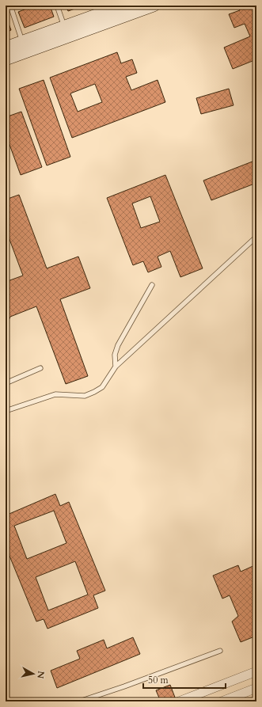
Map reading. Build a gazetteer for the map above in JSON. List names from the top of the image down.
{
  "scale_bar": "50 m",
  "north": "right"
}
